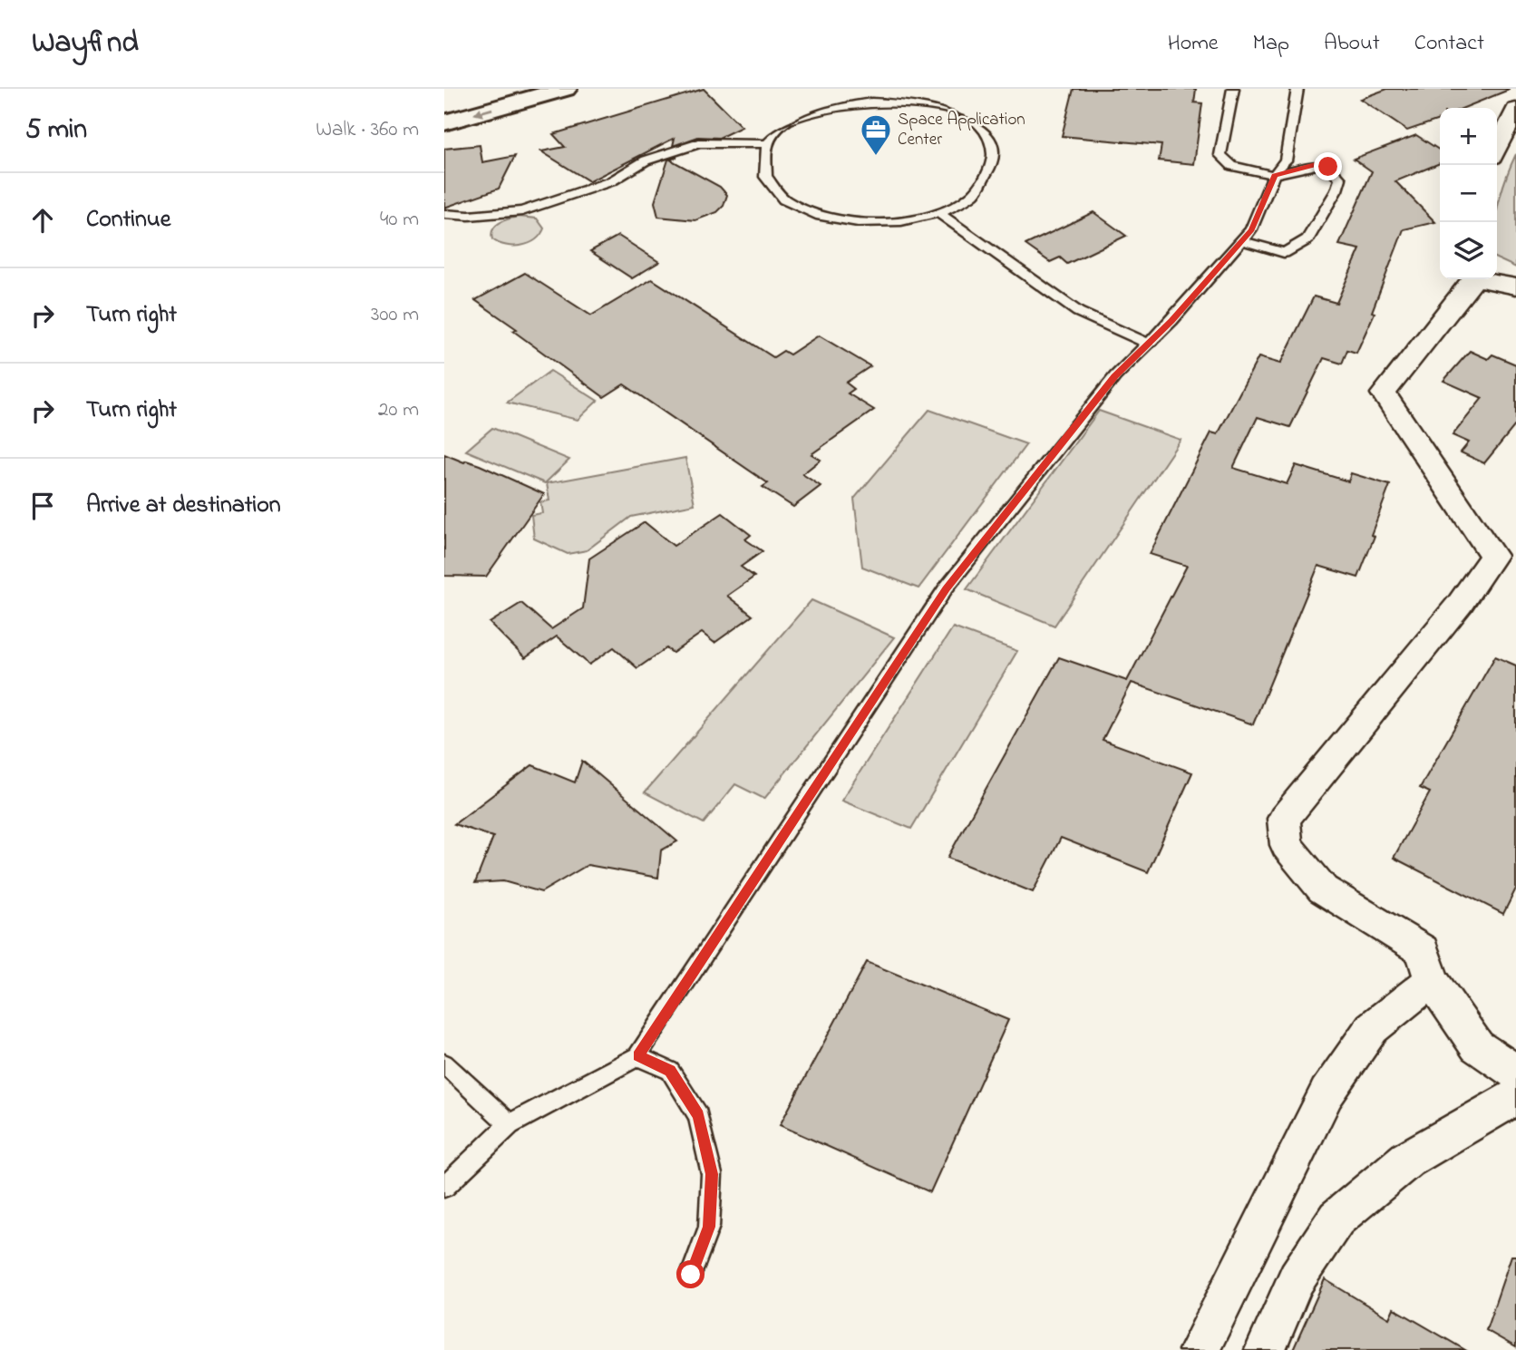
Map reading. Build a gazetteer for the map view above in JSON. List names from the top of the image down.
{
  "places": {
    "office": ["Space Application Center"]
  },
  "page": {
    "header": "Wayfind",
    "nav": [
      "Home",
      "Map",
      "About",
      "Contact"
    ],
    "heading": ["5 min", "Walk · 360 m"],
    "map_buttons": ["+", "−"],
    "list": [
      ["Continue", "40 m"],
      ["Turn right", "300 m"],
      ["Turn right", "20 m"],
      "Arrive at destination"
    ]
  }
}
